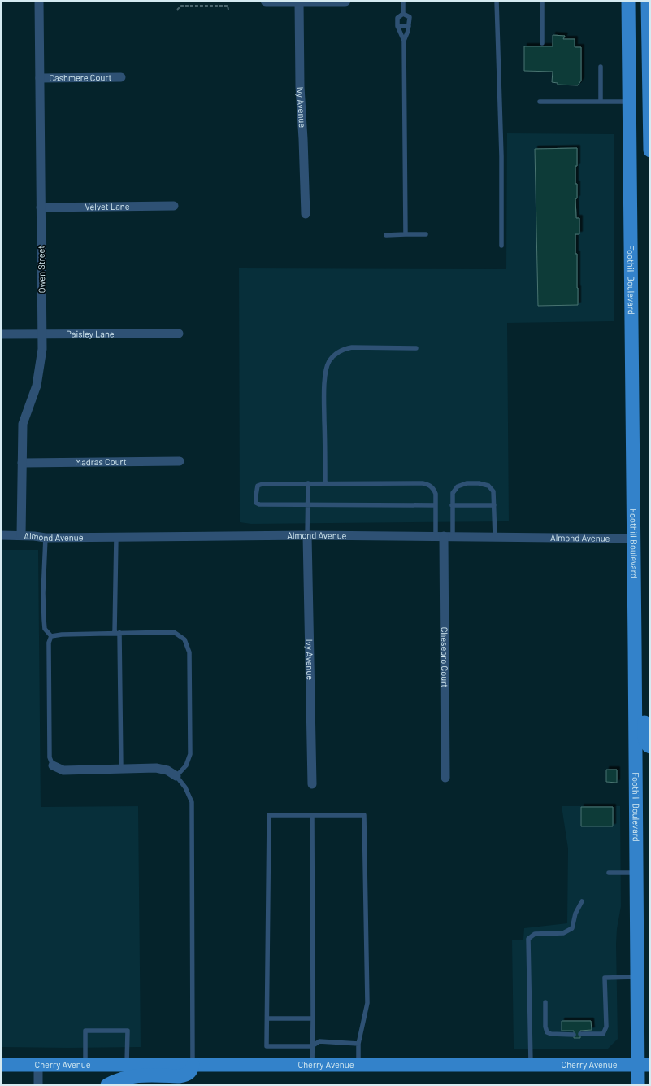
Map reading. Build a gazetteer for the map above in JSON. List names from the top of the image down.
{
  "streets": {
    "main road": ["Foothill Boulevard", "Cherry Avenue"],
    "street": [
      "Cashmere Court",
      "Ivy Avenue",
      "Velvet Lane",
      "Owen Street",
      "Paisley Lane",
      "Madras Court",
      "Almond Avenue",
      "Chesebro Court"
    ]
  },
  "crossings": [
    ["Cashmere Court", "Owen Street"],
    ["Ivy Avenue", "Almond Avenue"],
    ["Velvet Lane", "Owen Street"],
    ["Owen Street", "Paisley Lane"],
    ["Owen Street", "Madras Court"],
    ["Owen Street", "Almond Avenue"],
    ["Foothill Boulevard", "Almond Avenue"],
    ["Foothill Boulevard", "Cherry Avenue"],
    ["Almond Avenue", "Chesebro Court"]
  ]
}
